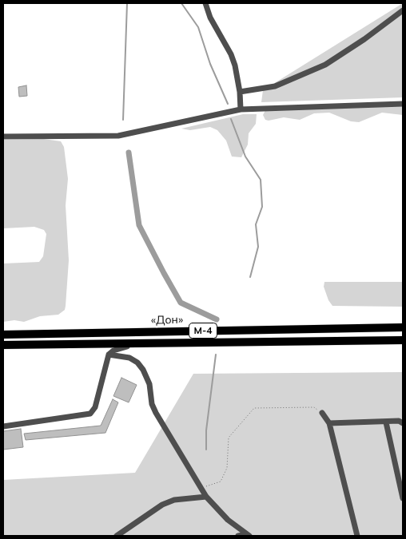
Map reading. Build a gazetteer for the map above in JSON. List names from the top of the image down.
{
  "streets": {
    "highway": ["«Дон»", "М-4"]
  }
}
